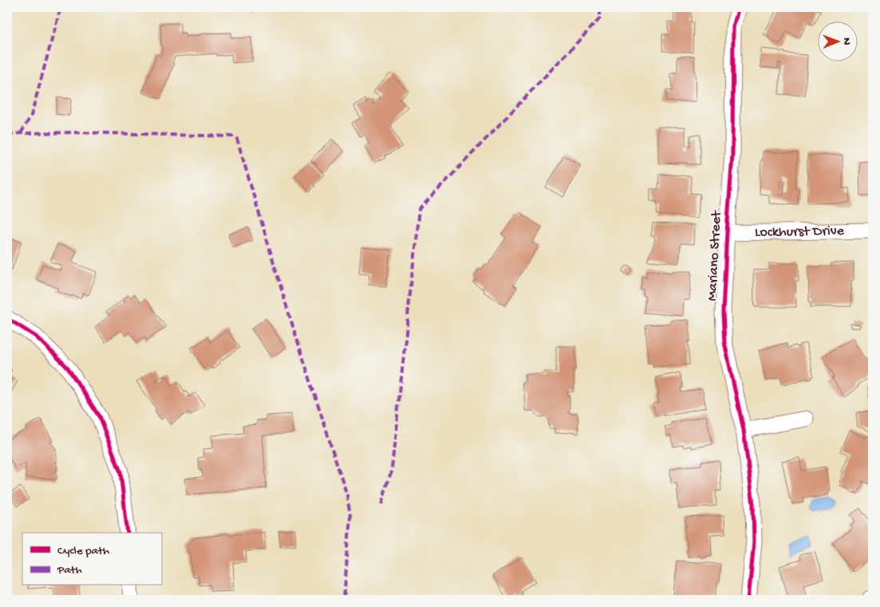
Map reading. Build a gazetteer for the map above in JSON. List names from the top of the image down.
{
  "streets": {
    "street": ["Lockhurst Drive", "Mariano Street"]
  },
  "crossings": [
    ["Lockhurst Drive", "Mariano Street"]
  ],
  "legend": ["Cycle path", "Path"],
  "north": "right"
}
